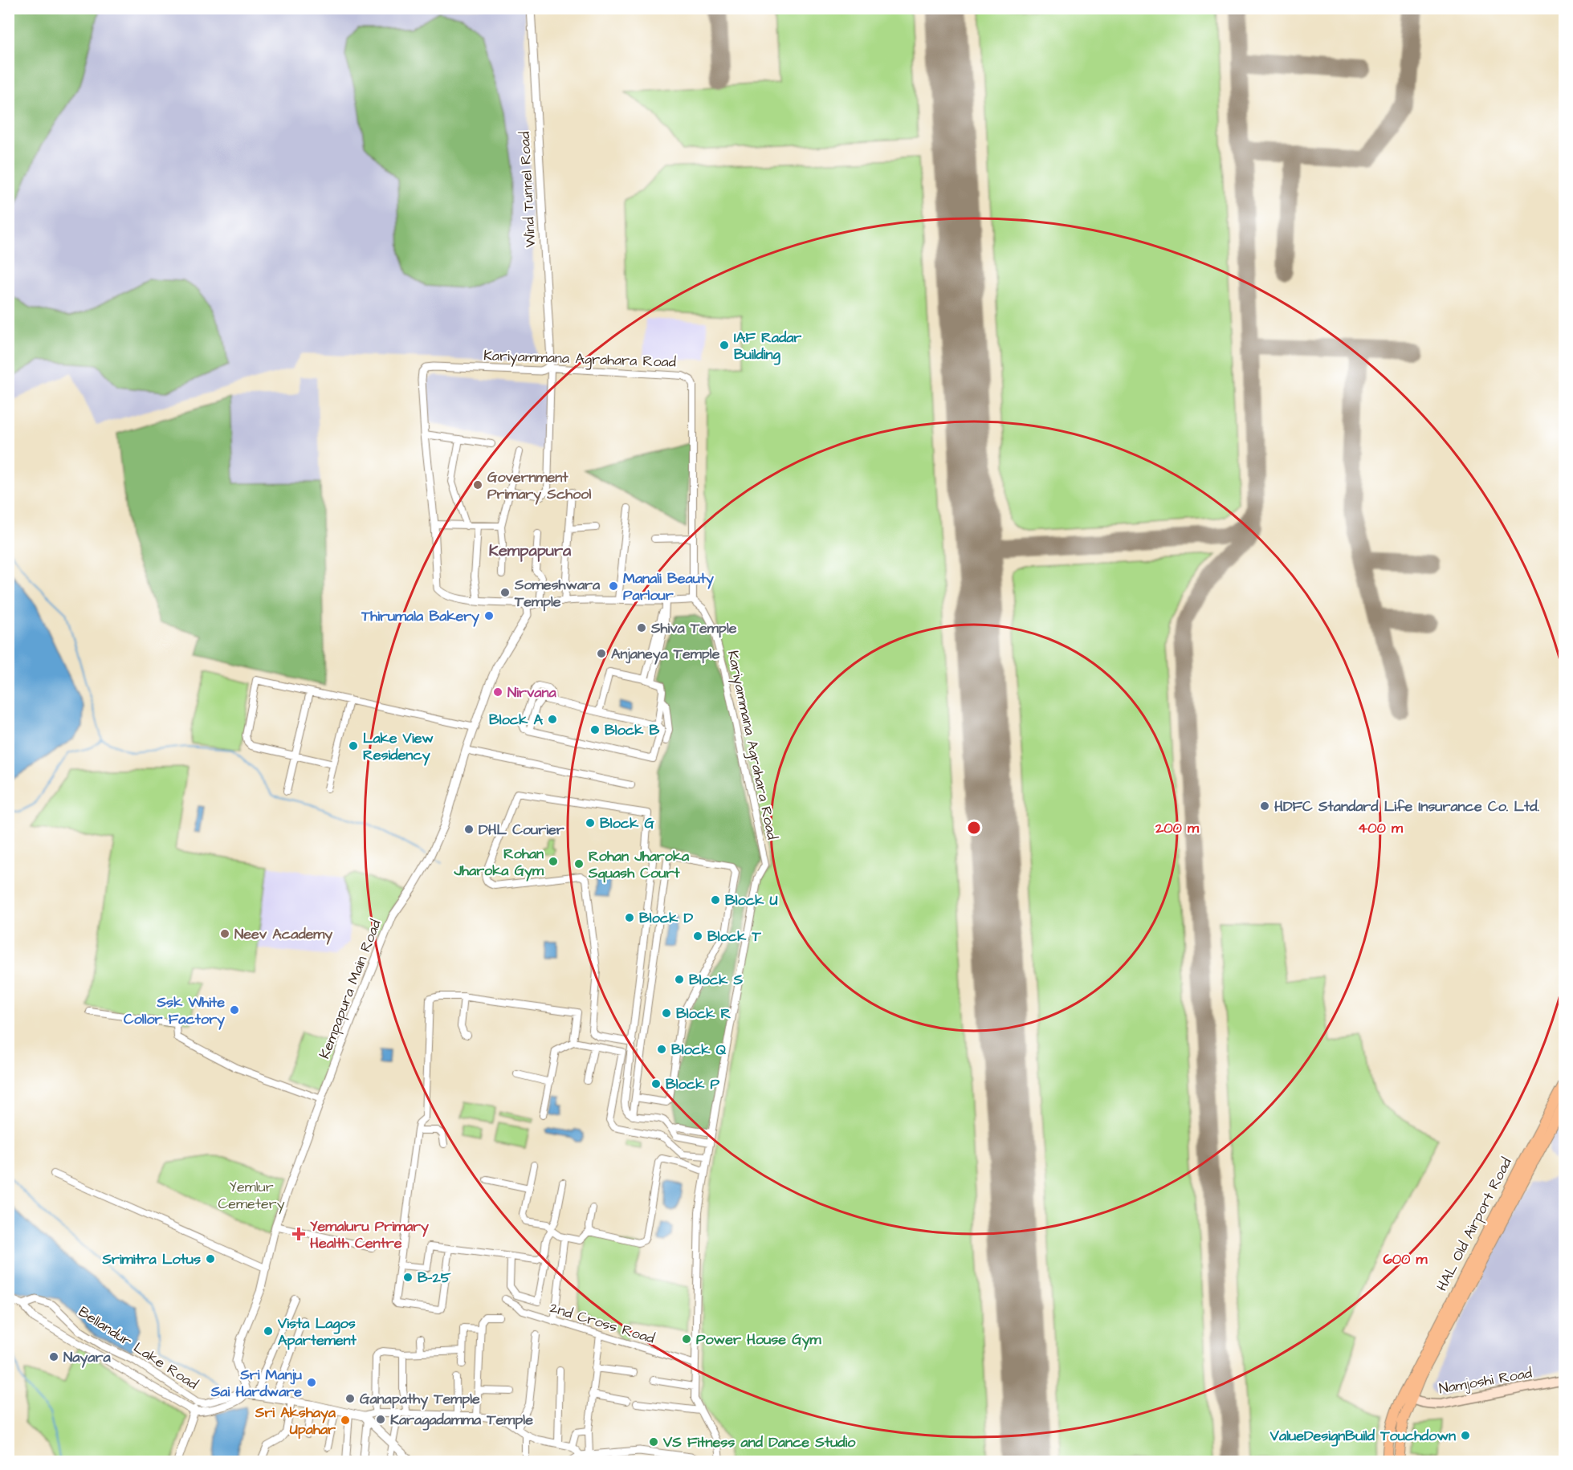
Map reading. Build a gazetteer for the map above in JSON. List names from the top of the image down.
{
  "streets": {
    "main road": ["HAL Old Airport Road", "Namjoshi Road"],
    "street": [
      "Wind Tunnel Road",
      "Kariyammana Agrahara Road",
      "Kempapura Main Road",
      "2nd Cross Road",
      "Bellandur Lake Road"
    ]
  },
  "crossings": [
    ["Wind Tunnel Road", "Kariyammana Agrahara Road"],
    ["Kariyammana Agrahara Road", "Kempapura Main Road"],
    ["Kariyammana Agrahara Road", "2nd Cross Road"],
    ["HAL Old Airport Road", "Namjoshi Road"]
  ],
  "districts": ["Kempapura"],
  "parks": ["Yemlur Cemetery"],
  "places": {
    "other": [
      "IAF Radar Building",
      "Government Primary School",
      "Manali Beauty Parlour",
      "Someshwara Temple",
      "Thirumala Bakery",
      "Shiva Temple",
      "Anjaneya Temple",
      "Nirvana",
      "Block A",
      "Block B",
      "Lake View Residency",
      "HDFC Standard Life Insurance Co. Ltd.",
      "Block G",
      "DHL Courier",
      "Rohan Jharoka Gym",
      "Rohan Jharoka Squash Court",
      "Block U",
      "Block D",
      "Neev Academy",
      "Block T",
      "Block S",
      "Ssk White Collor Factory",
      "Block R",
      "Block Q",
      "Block P",
      "Srimitra Lotus",
      "B-25",
      "Vista Lagos Apartement",
      "Power House Gym",
      "Nayara",
      "Sri Manju Sai Hardware",
      "Ganapathy Temple",
      "Karagadamma Temple",
      "Sri Akshaya Upahar",
      "ValueDesignBuild Touchdown",
      "VS Fitness and Dance Studio"
    ],
    "health": ["Yemaluru Primary Health Centre"]
  },
  "rings": ["200 m", "400 m", "600 m"]
}
